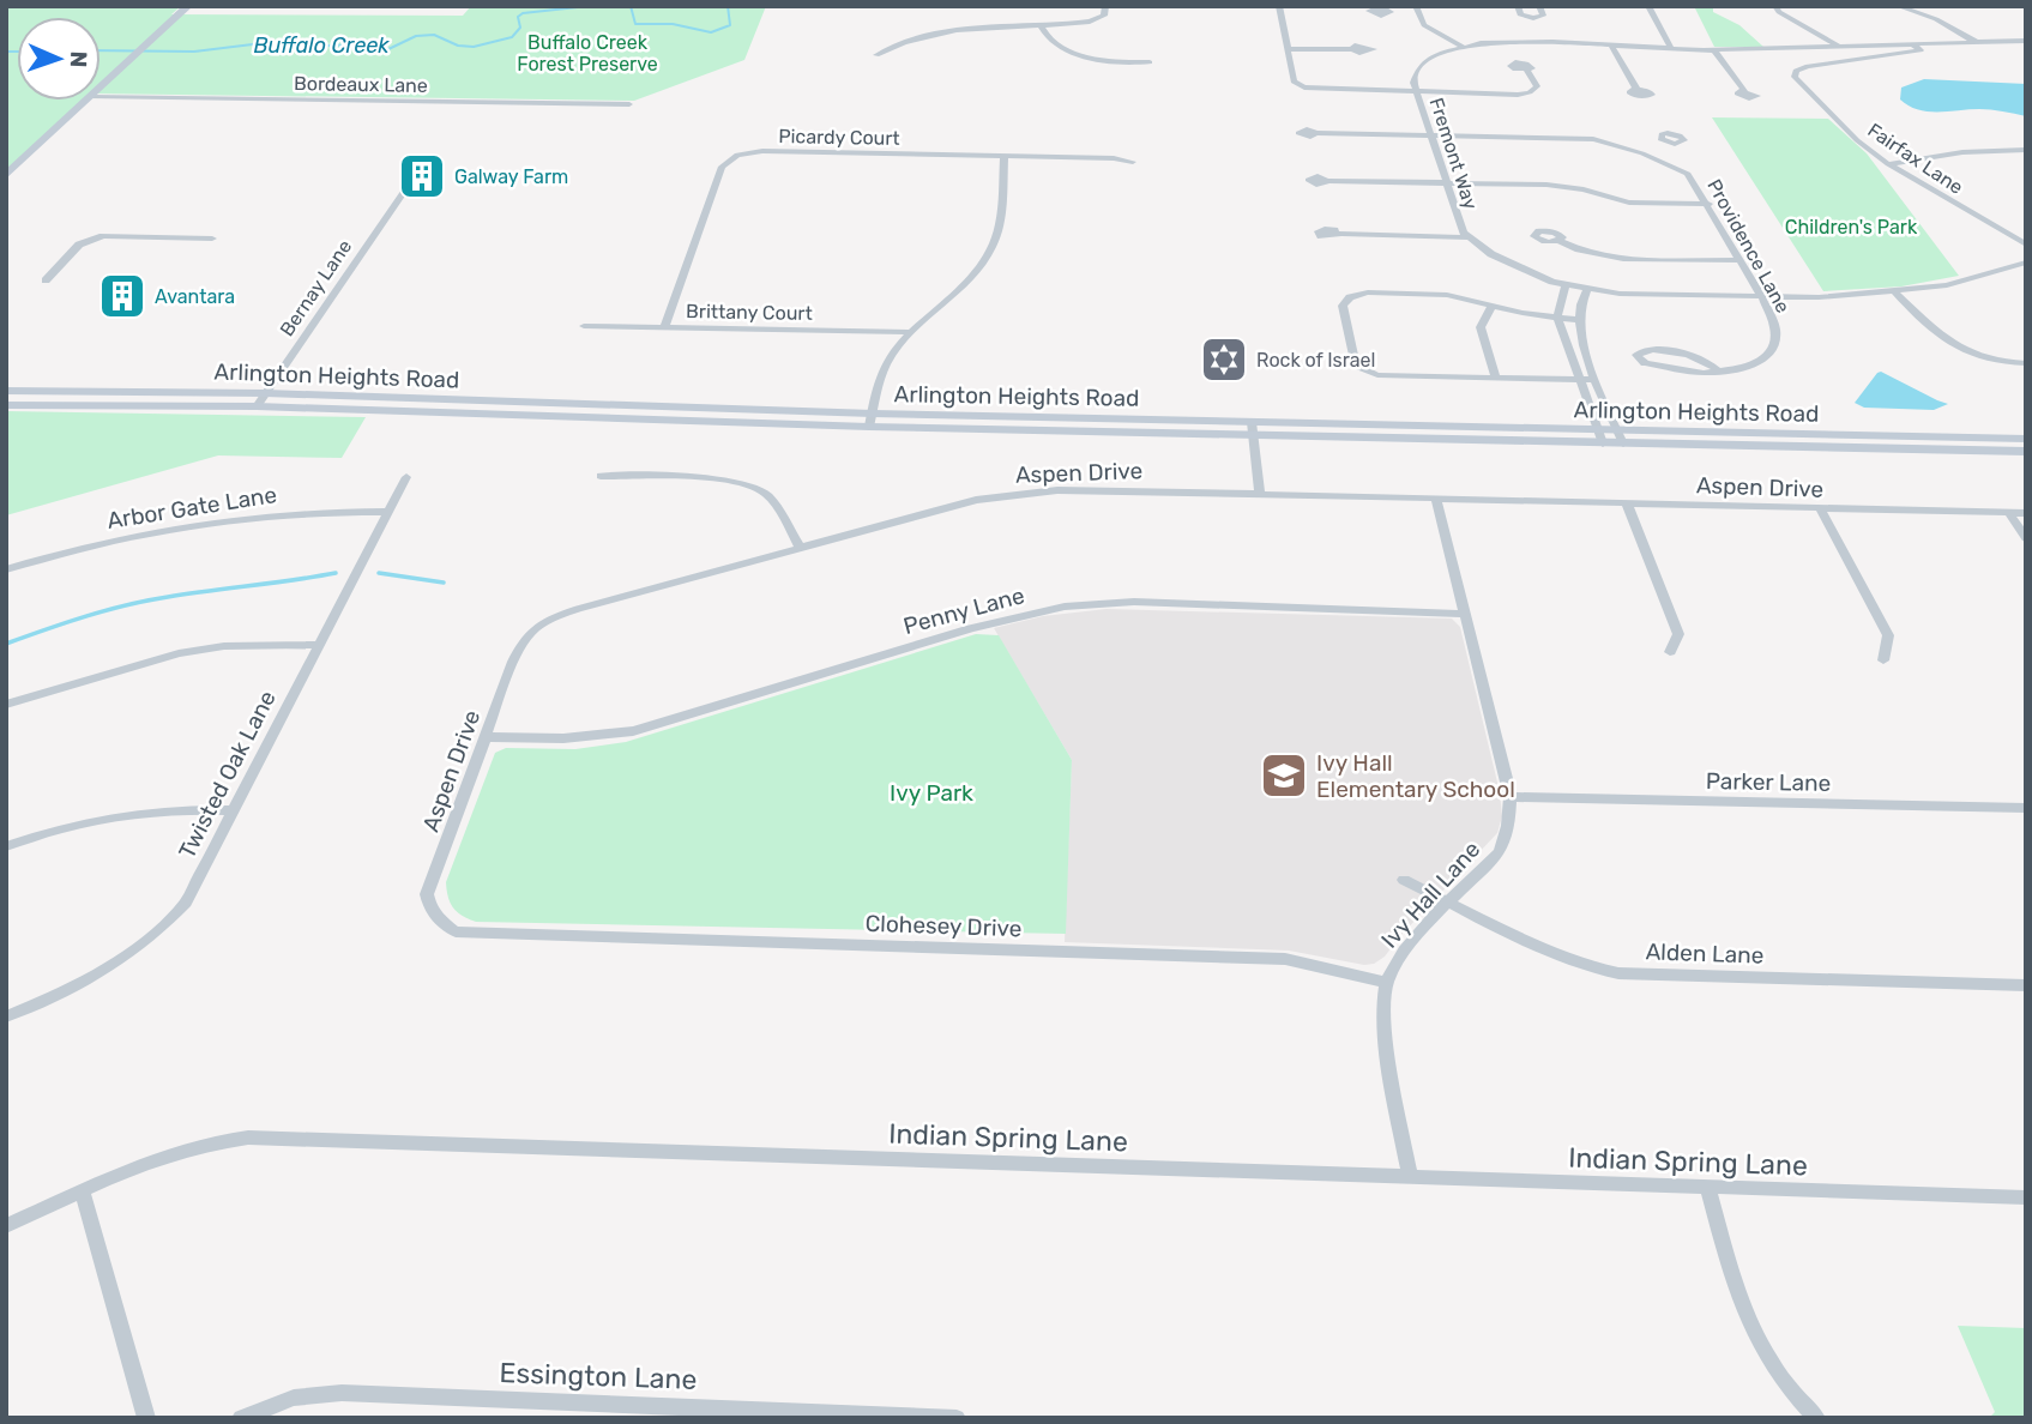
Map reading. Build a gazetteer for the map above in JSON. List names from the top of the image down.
{
  "streets": {
    "main road": ["Arlington Heights Road"],
    "street": [
      "Bordeaux Lane",
      "Picardy Court",
      "Fremont Way",
      "Fairfax Lane",
      "Providence Lane",
      "Bernay Lane",
      "Brittany Court",
      "Aspen Drive",
      "Arbor Gate Lane",
      "Penny Lane",
      "Twisted Oak Lane",
      "Parker Lane",
      "Ivy Hall Lane",
      "Clohesey Drive",
      "Alden Lane",
      "Indian Spring Lane",
      "Essington Lane"
    ]
  },
  "crossings": [
    ["Picardy Court", "Brittany Court"],
    ["Fremont Way", "Fairfax Lane"],
    ["Fremont Way", "Providence Lane"],
    ["Bernay Lane", "Arlington Heights Road"],
    ["Aspen Drive", "Penny Lane"],
    ["Aspen Drive", "Ivy Hall Lane"],
    ["Aspen Drive", "Clohesey Drive"],
    ["Arbor Gate Lane", "Twisted Oak Lane"],
    ["Penny Lane", "Ivy Hall Lane"],
    ["Parker Lane", "Ivy Hall Lane"],
    ["Ivy Hall Lane", "Clohesey Drive"],
    ["Ivy Hall Lane", "Alden Lane"],
    ["Ivy Hall Lane", "Indian Spring Lane"]
  ],
  "water": ["Buffalo Creek"],
  "parks": ["Buffalo Creek Forest Preserve", "Children's Park", "Ivy Park"],
  "places": {
    "building": ["Galway Farm", "Avantara"],
    "synagogue": ["Rock of Israel"],
    "school or university": ["Ivy Hall Elementary School"]
  },
  "north": "right"
}
